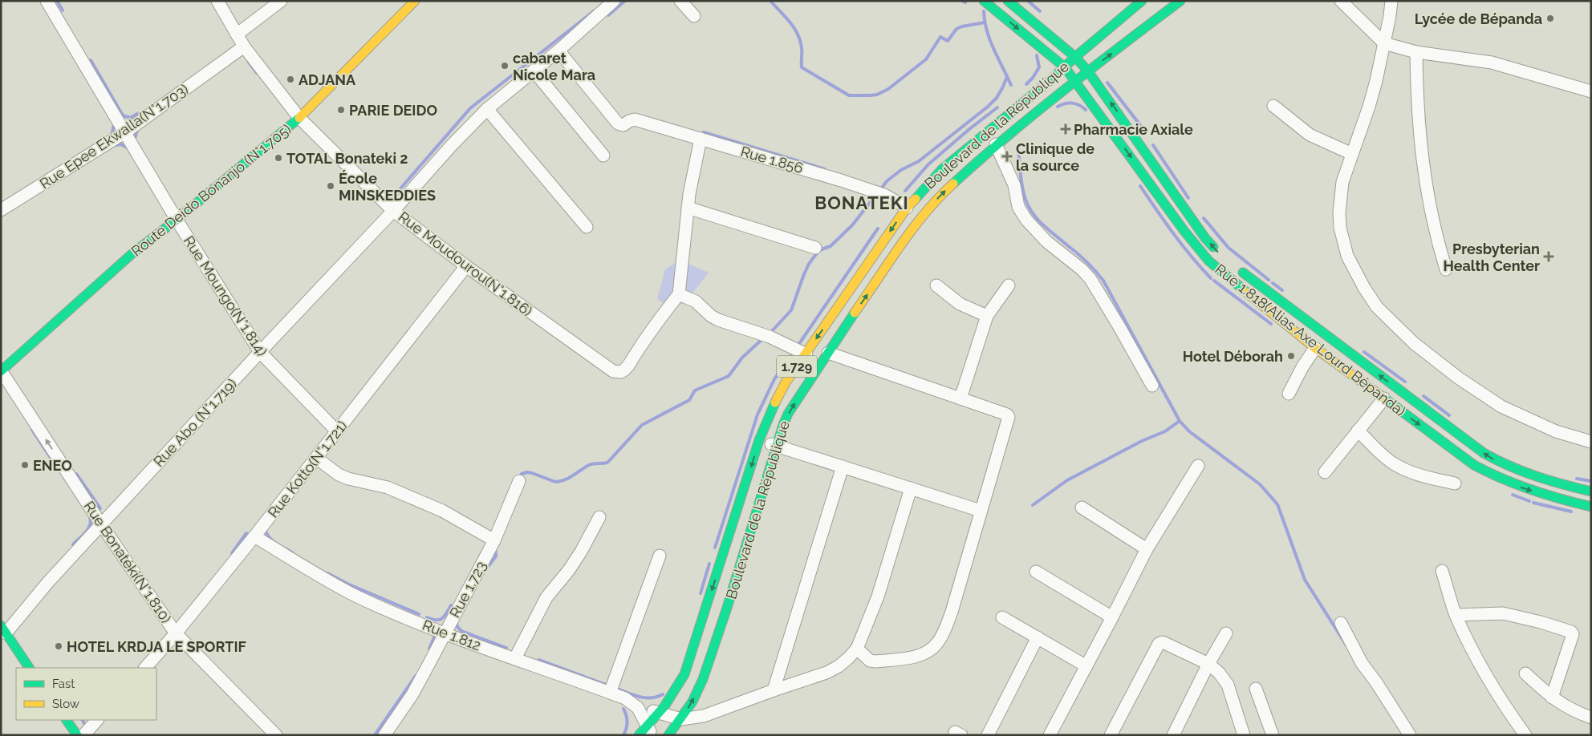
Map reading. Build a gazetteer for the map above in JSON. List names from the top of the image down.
{
  "streets": {
    "main road": [
      "Boulevard de la République",
      "Route Deido Bonanjo (N°1.705)",
      "Rue 1.818(Alias Axe Lourd Bépanda)",
      "1.729"
    ],
    "street": [
      "Rue Epee Ekwalla(N°1.703)",
      "Rue 1.856",
      "Rue Moudourou(N°1.816)",
      "Rue Moungo(N°1.814)",
      "Rue Abo (N°1.719)",
      "Rue Kotto(N°1.721)",
      "Rue Bonatéki(N°1.810)",
      "Rue 1.723",
      "Rue 1.812"
    ]
  },
  "crossings": [
    ["Boulevard de la République", "Rue 1.856"],
    ["Boulevard de la République", "Rue 1.818(Alias Axe Lourd Bépanda)"],
    ["Rue Epee Ekwalla(N°1.703)", "Rue Moudourou(N°1.816)"],
    ["Rue Epee Ekwalla(N°1.703)", "Rue Moungo(N°1.814)"],
    ["Rue 1.856", "Rue Abo (N°1.719)"],
    ["Route Deido Bonanjo (N°1.705)", "Rue Moudourou(N°1.816)"],
    ["Route Deido Bonanjo (N°1.705)", "Rue Moungo(N°1.814)"],
    ["Route Deido Bonanjo (N°1.705)", "Rue Bonatéki(N°1.810)"],
    ["Rue Moudourou(N°1.816)", "Rue Abo (N°1.719)"],
    ["Rue Moudourou(N°1.816)", "Rue Kotto(N°1.721)"],
    ["Rue Moungo(N°1.814)", "Rue Abo (N°1.719)"],
    ["Rue Moungo(N°1.814)", "Rue Kotto(N°1.721)"],
    ["Rue Abo (N°1.719)", "Rue Bonatéki(N°1.810)"],
    ["Rue Kotto(N°1.721)", "Rue Bonatéki(N°1.810)"],
    ["Rue Kotto(N°1.721)", "Rue 1.812"],
    ["Rue 1.723", "Rue 1.812"]
  ],
  "one_way": ["Rue Bonatéki(N°1.810)"],
  "districts": ["BONATEKI"],
  "places": {
    "other": [
      "Lycée de Bépanda",
      "cabaret Nicole Mara",
      "ADJANA",
      "PARIE DEIDO",
      "TOTAL Bonateki 2",
      "École MINSKEDDIES",
      "Hotel Déborah",
      "ENEO",
      "HOTEL KRDJA LE SPORTIF"
    ],
    "health": ["Pharmacie Axiale", "Clinique de la source", "Presbyterian Health Center"]
  },
  "legend": ["Fast", "Slow"]
}
